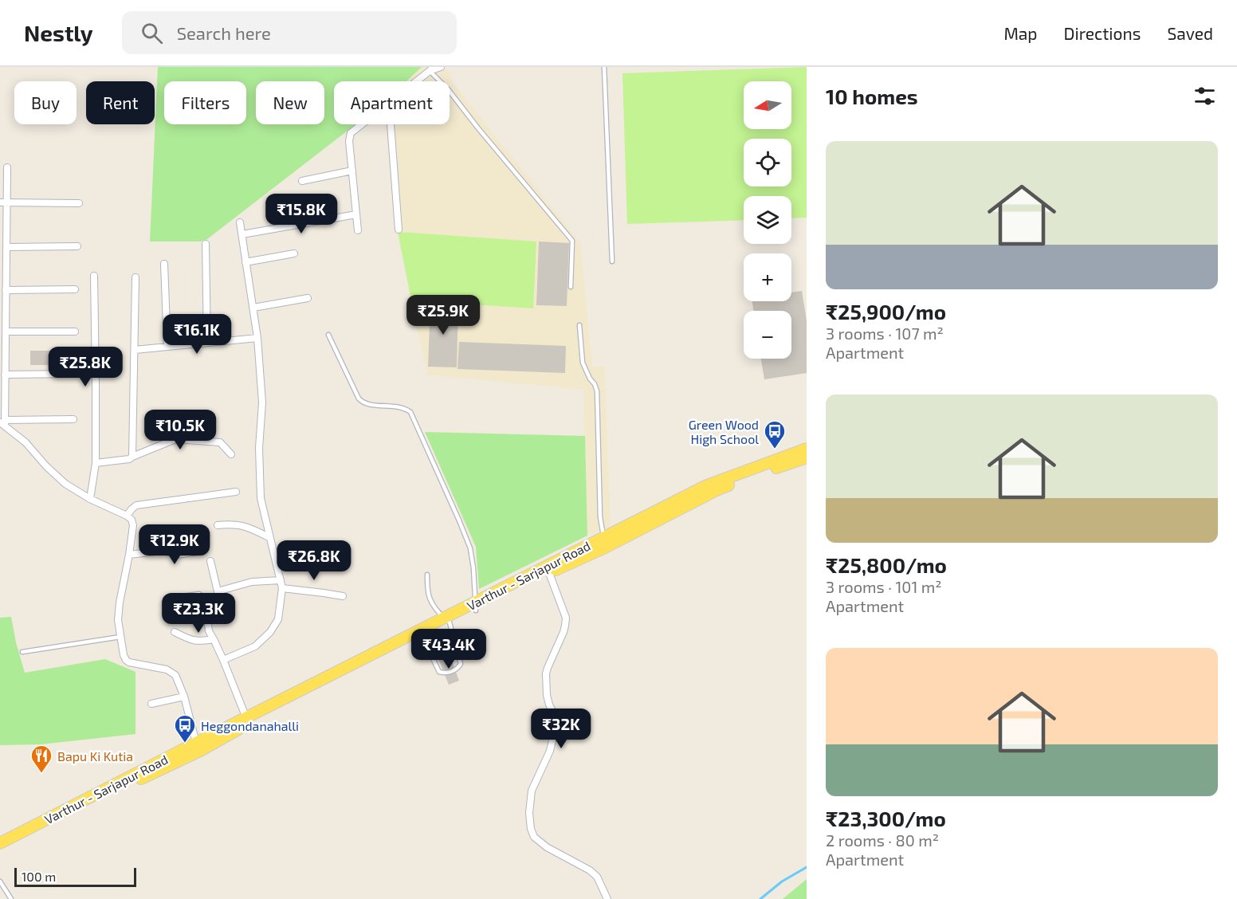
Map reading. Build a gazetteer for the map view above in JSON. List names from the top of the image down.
{
  "streets": {
    "main road": ["Varthur - Sarjapur Road"]
  },
  "places": {
    "bus stop": ["Green Wood High School", "Heggondanahalli"],
    "restaurant": ["Bapu Ki Kutia"]
  },
  "scale_bar": "100 m",
  "north": "left",
  "page": {
    "header": "Nestly",
    "search": "Search here",
    "nav": ["Map", "Directions", "Saved"],
    "heading": "10 homes",
    "map_buttons": ["+", "−"],
    "chip": [
      "Buy",
      "Rent",
      "Filters",
      "New",
      "Apartment"
    ],
    "list": [
      {
        "name": "₹25,900/mo",
        "note": "3 rooms · 107 m² · Apartment"
      },
      {
        "name": "₹25,800/mo",
        "note": "3 rooms · 101 m² · Apartment"
      },
      {
        "name": "₹23,300/mo",
        "note": "2 rooms · 80 m² · Apartment"
      }
    ],
    "price": [
      "₹15.8K",
      "₹25.9K",
      "₹16.1K",
      "₹25.8K",
      "₹10.5K",
      "₹12.9K",
      "₹26.8K",
      "₹23.3K",
      "₹43.4K",
      "₹32K"
    ],
    "scale": "100 m"
  }
}
